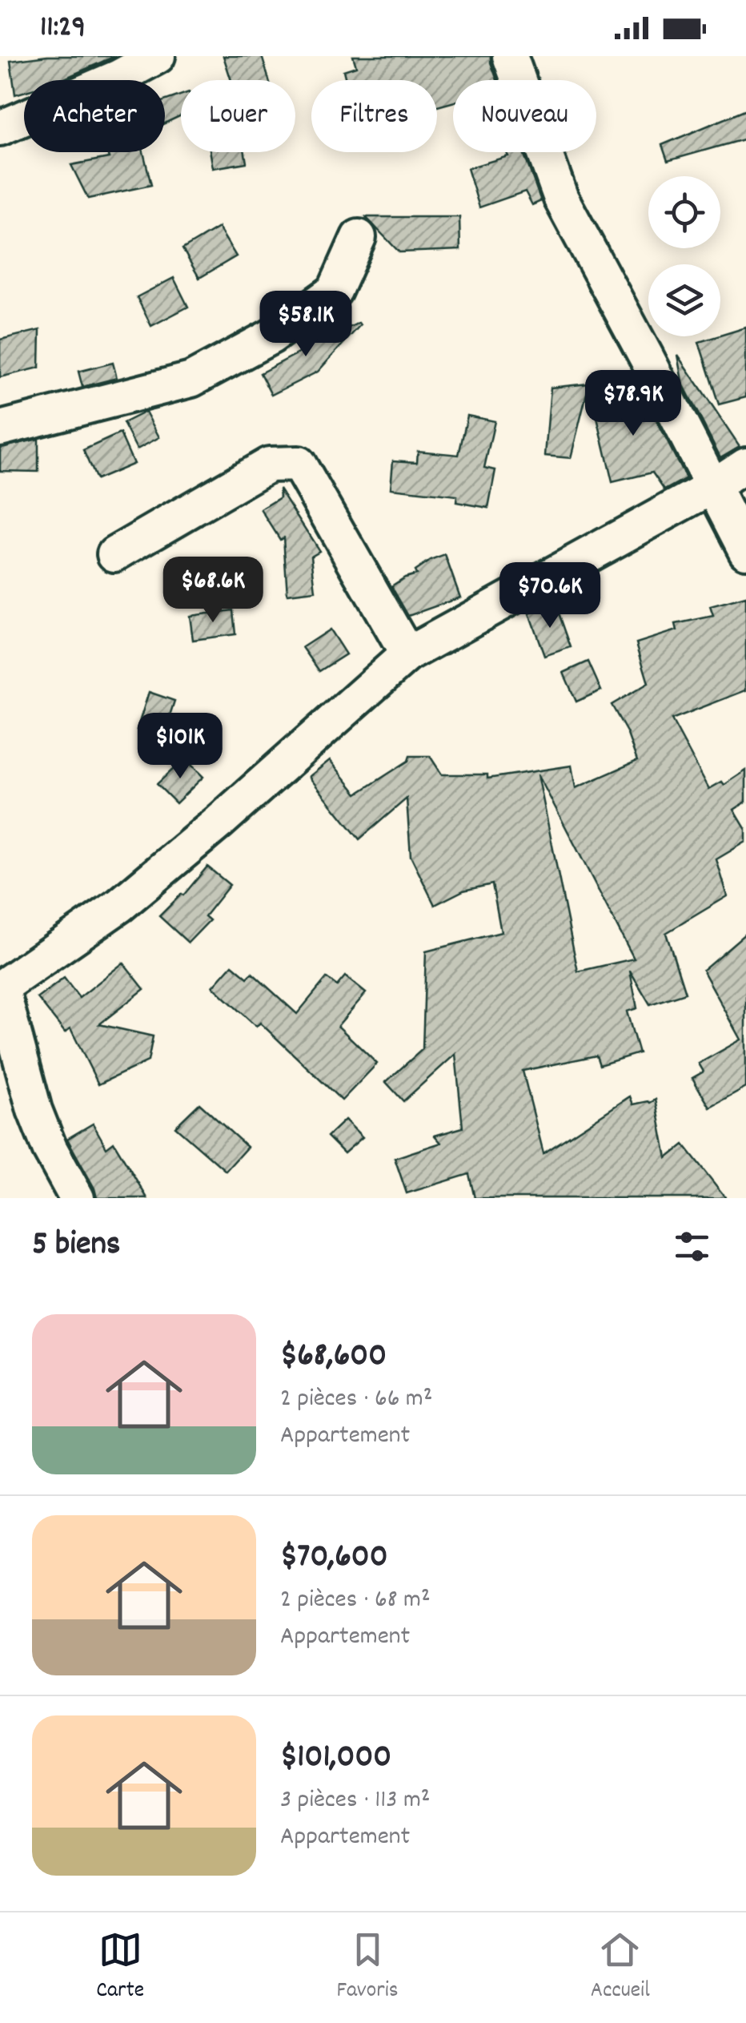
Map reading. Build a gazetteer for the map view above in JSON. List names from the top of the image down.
{
  "page": {
    "status": "11:29",
    "chip": [
      "Acheter",
      "Louer",
      "Filtres",
      "Nouveau"
    ],
    "price": [
      "$58.1K",
      "$78.9K",
      "$68.6K",
      "$70.6K",
      "$101K"
    ],
    "heading": "5 biens",
    "list": [
      {
        "name": "$68,600",
        "note": "2 pièces · 66 m² · Appartement"
      },
      {
        "name": "$70,600",
        "note": "2 pièces · 68 m² · Appartement"
      },
      {
        "name": "$101,000",
        "note": "3 pièces · 113 m² · Appartement"
      }
    ],
    "tabs": ["Carte", "Favoris", "Accueil"]
  }
}
